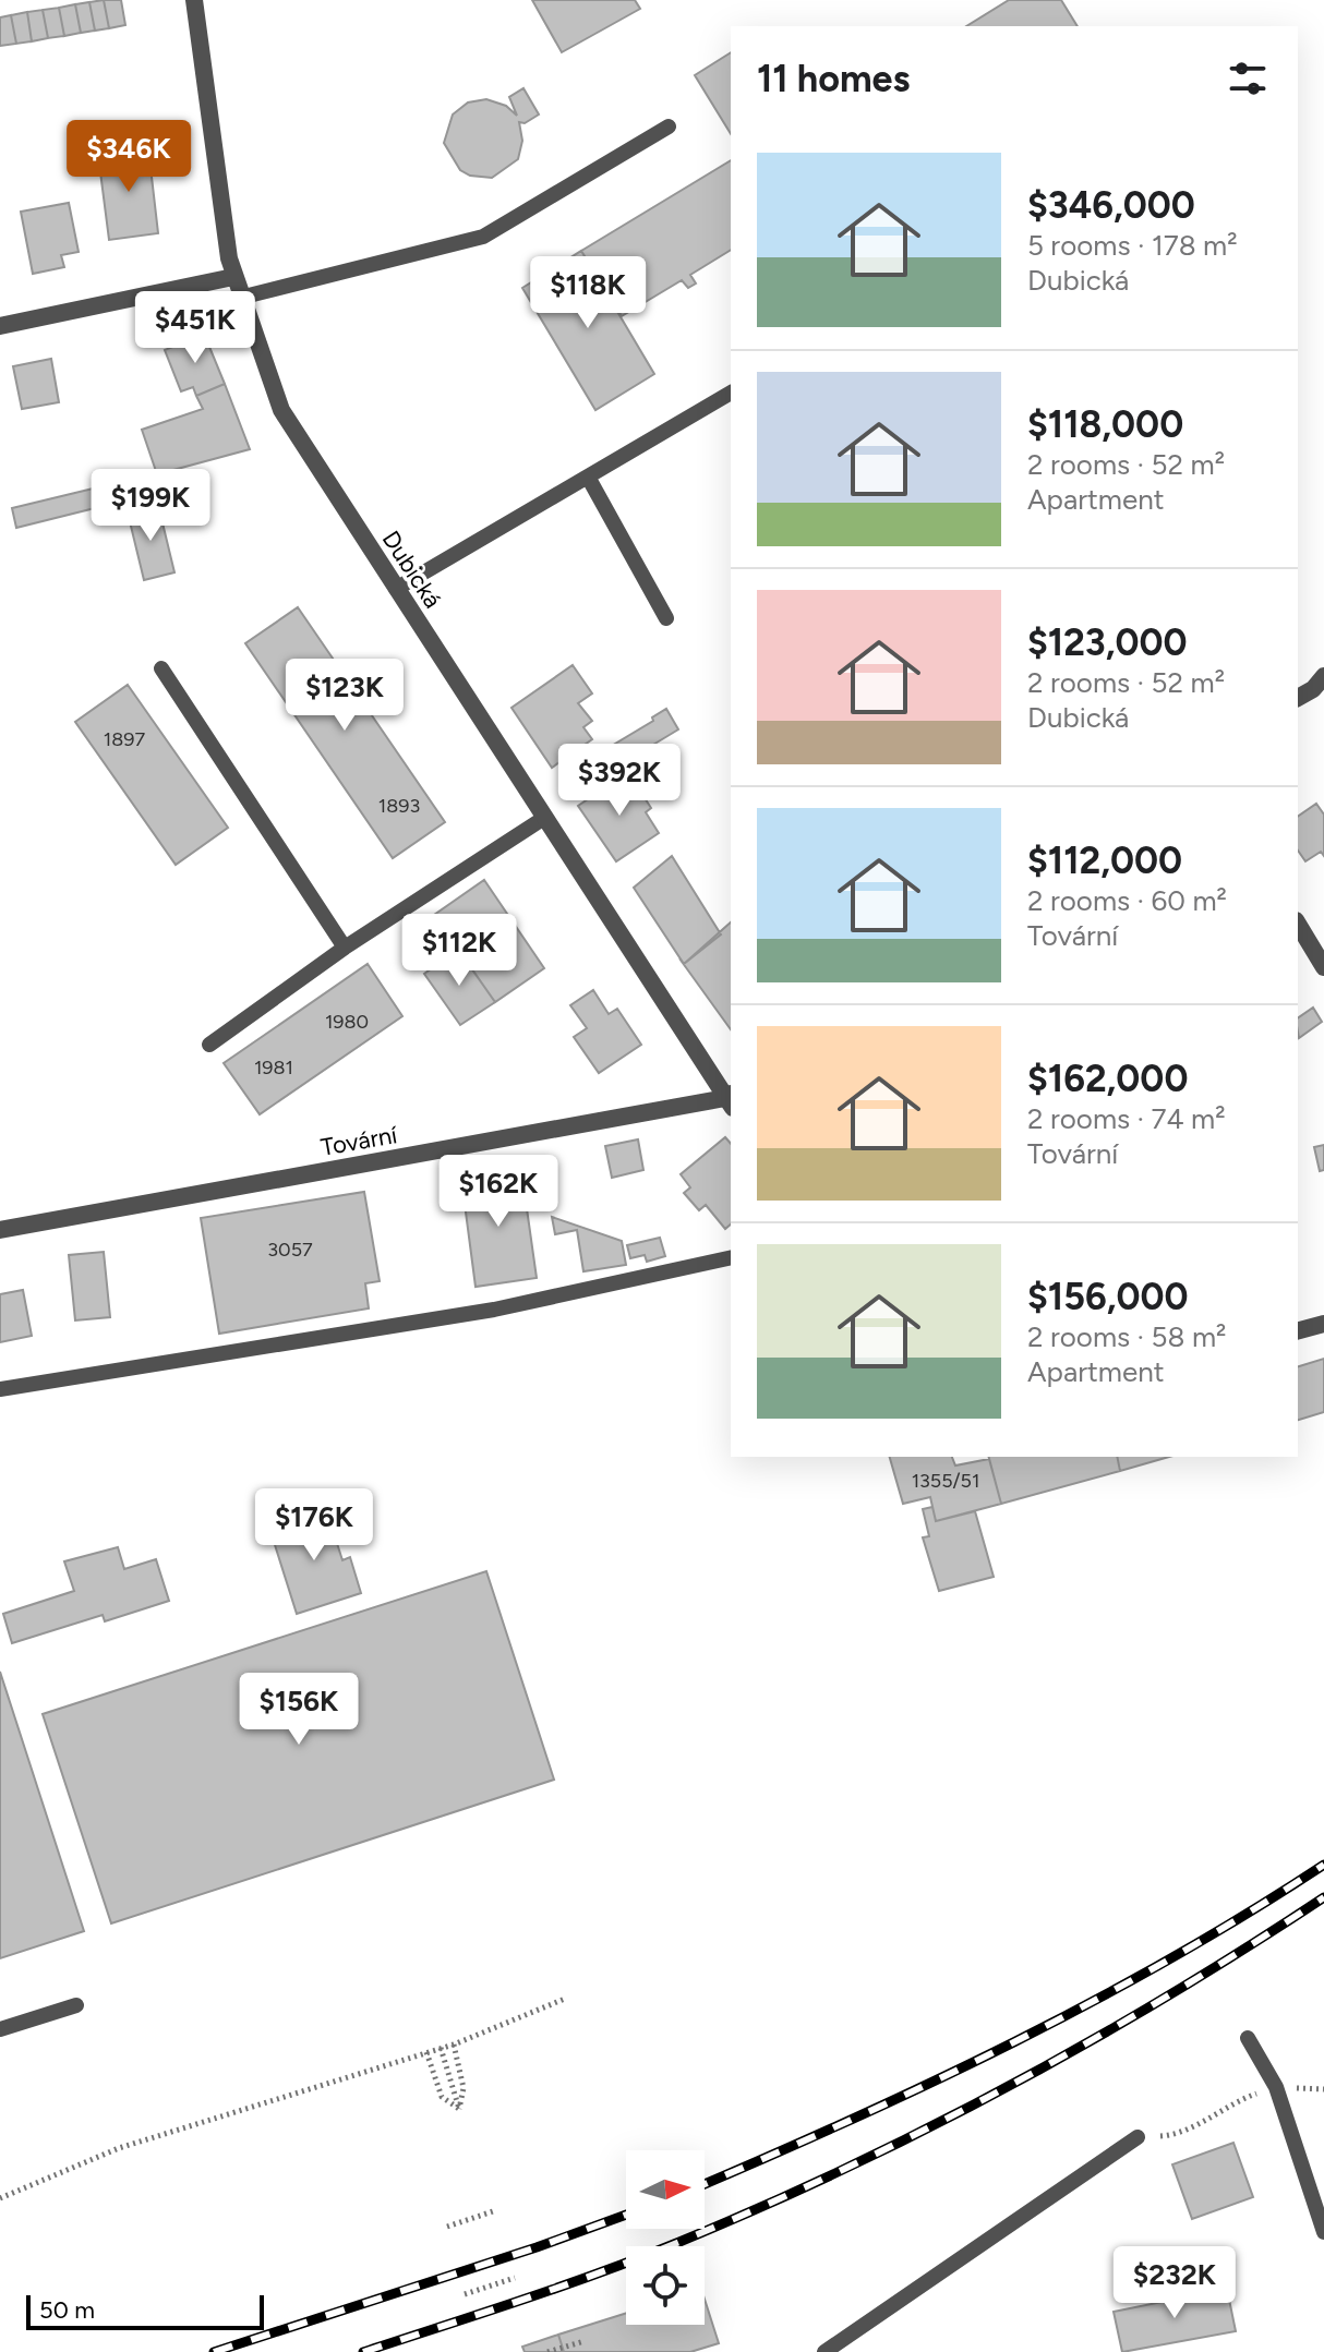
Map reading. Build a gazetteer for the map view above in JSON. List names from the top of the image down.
{
  "streets": {
    "street": ["Dubická", "Tovární"]
  },
  "crossings": [
    ["Dubická", "Tovární"]
  ],
  "house_numbers": [
    "1897",
    "1893",
    "1980",
    "1981",
    "3057",
    "1355/51"
  ],
  "scale_bar": "50 m",
  "north": "right",
  "page": {
    "heading": "11 homes",
    "price": [
      "$346K",
      "$118K",
      "$451K",
      "$199K",
      "$123K",
      "$392K",
      "$112K",
      "$162K",
      "$176K",
      "$156K",
      "$232K"
    ],
    "list": [
      {
        "name": "$346,000",
        "note": "5 rooms · 178 m² · Dubická"
      },
      {
        "name": "$118,000",
        "note": "2 rooms · 52 m² · Apartment"
      },
      {
        "name": "$123,000",
        "note": "2 rooms · 52 m² · Dubická"
      },
      {
        "name": "$112,000",
        "note": "2 rooms · 60 m² · Tovární"
      },
      {
        "name": "$162,000",
        "note": "2 rooms · 74 m² · Tovární"
      },
      {
        "name": "$156,000",
        "note": "2 rooms · 58 m² · Apartment"
      }
    ],
    "scale": "50 m"
  }
}
